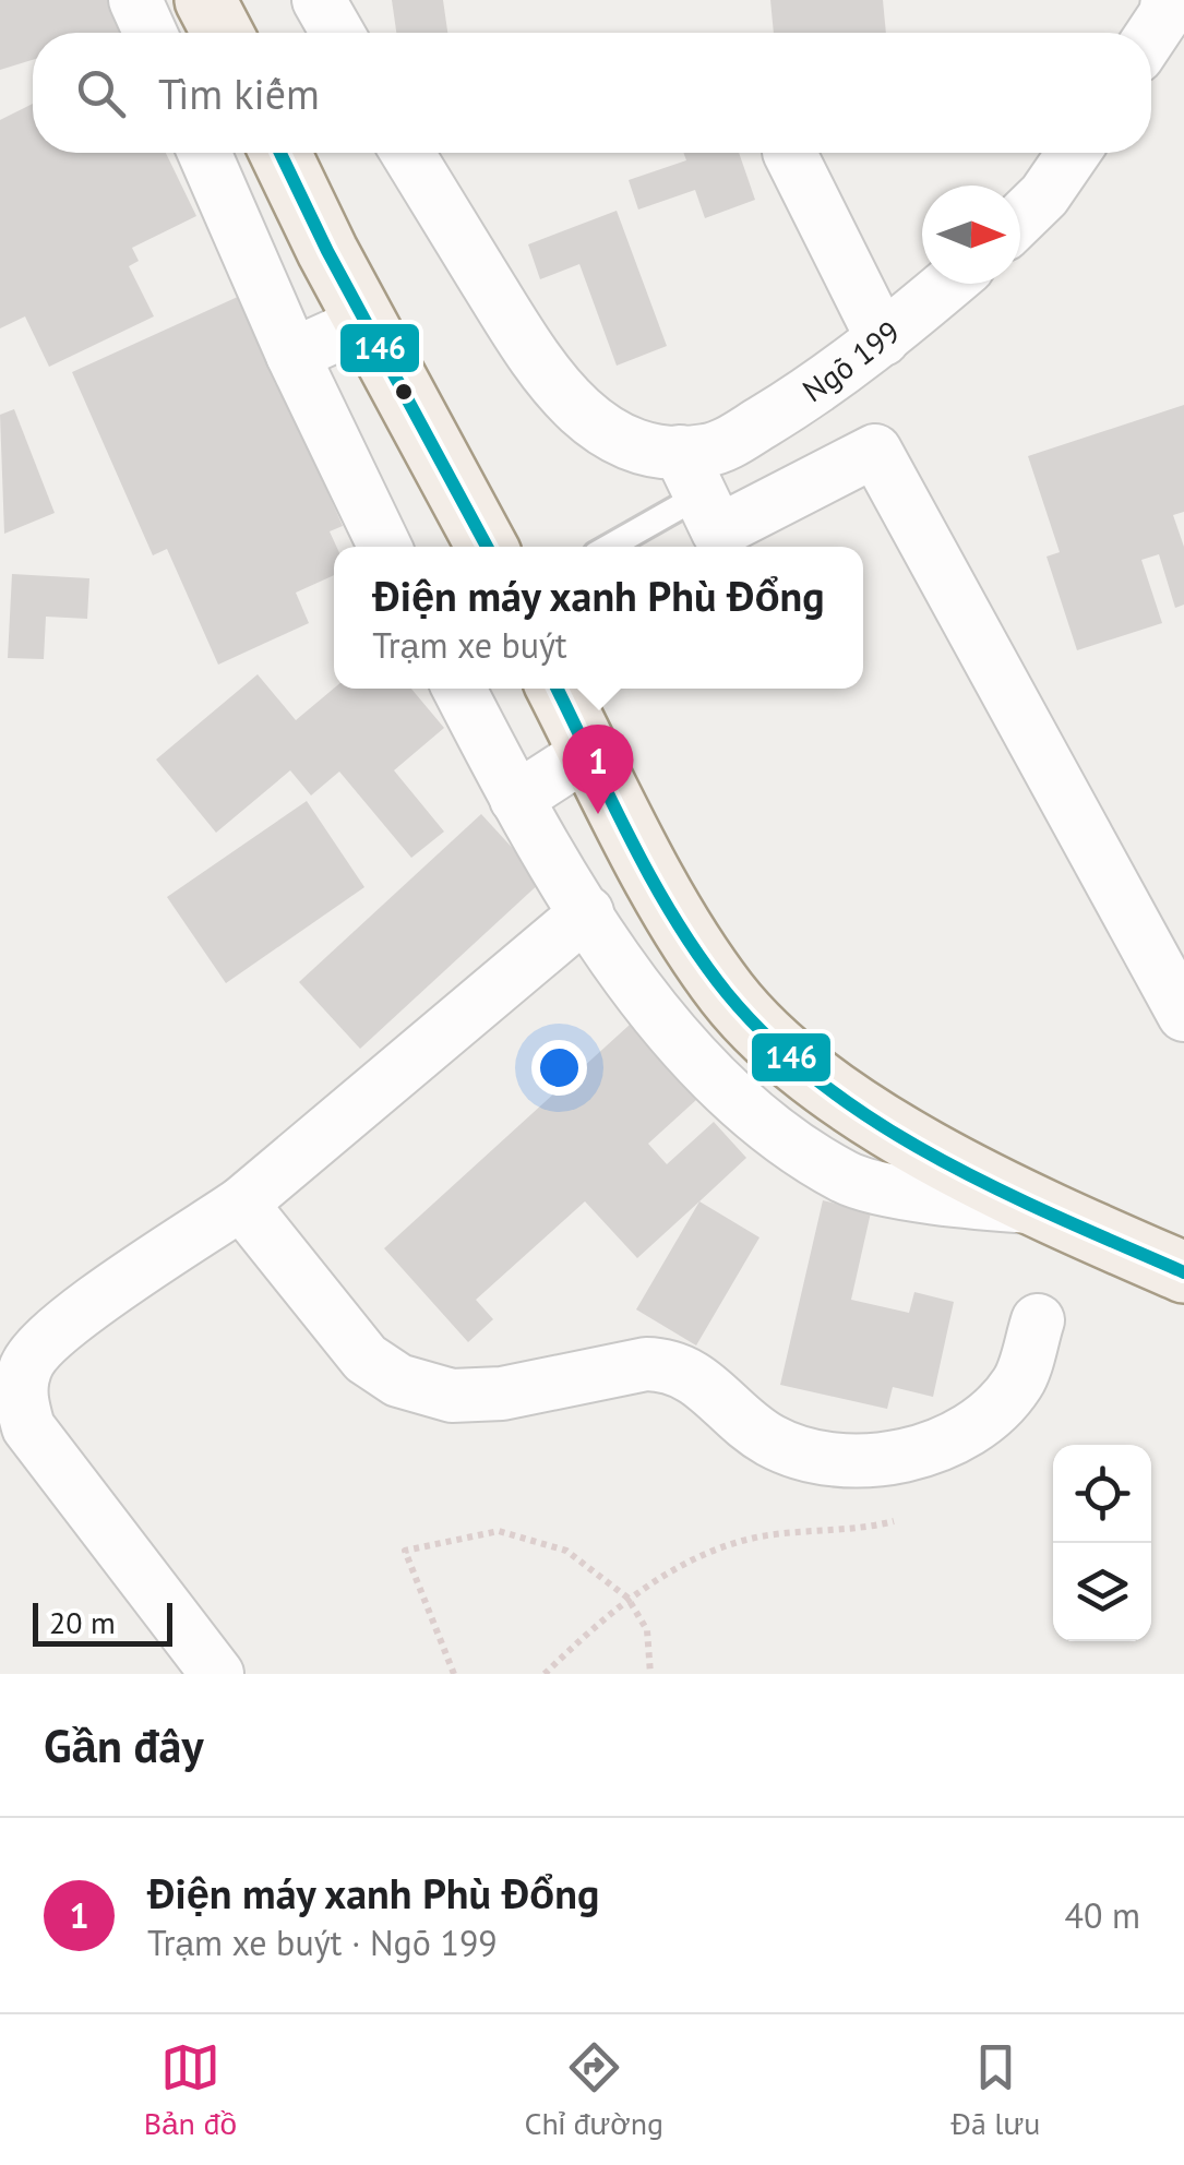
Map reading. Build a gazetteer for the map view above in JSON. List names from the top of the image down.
{
  "streets": {
    "street": ["Ngõ 199"]
  },
  "lines": ["transit line 146"],
  "scale_bar": "20 m",
  "north": "right",
  "page": {
    "search": "Tìm kiếm",
    "popup": ["Điện máy xanh Phù Đổng", "Trạm xe buýt"],
    "pins": "1",
    "scale": "20 m",
    "heading": "Gần đây",
    "list": [
      {
        "mark": "1",
        "name": "Điện máy xanh Phù Đổng",
        "note": "Trạm xe buýt · Ngõ 199",
        "value": "40 m"
      }
    ],
    "nav": ["Bản đồ", "Chỉ đường", "Đã lưu"]
  }
}
